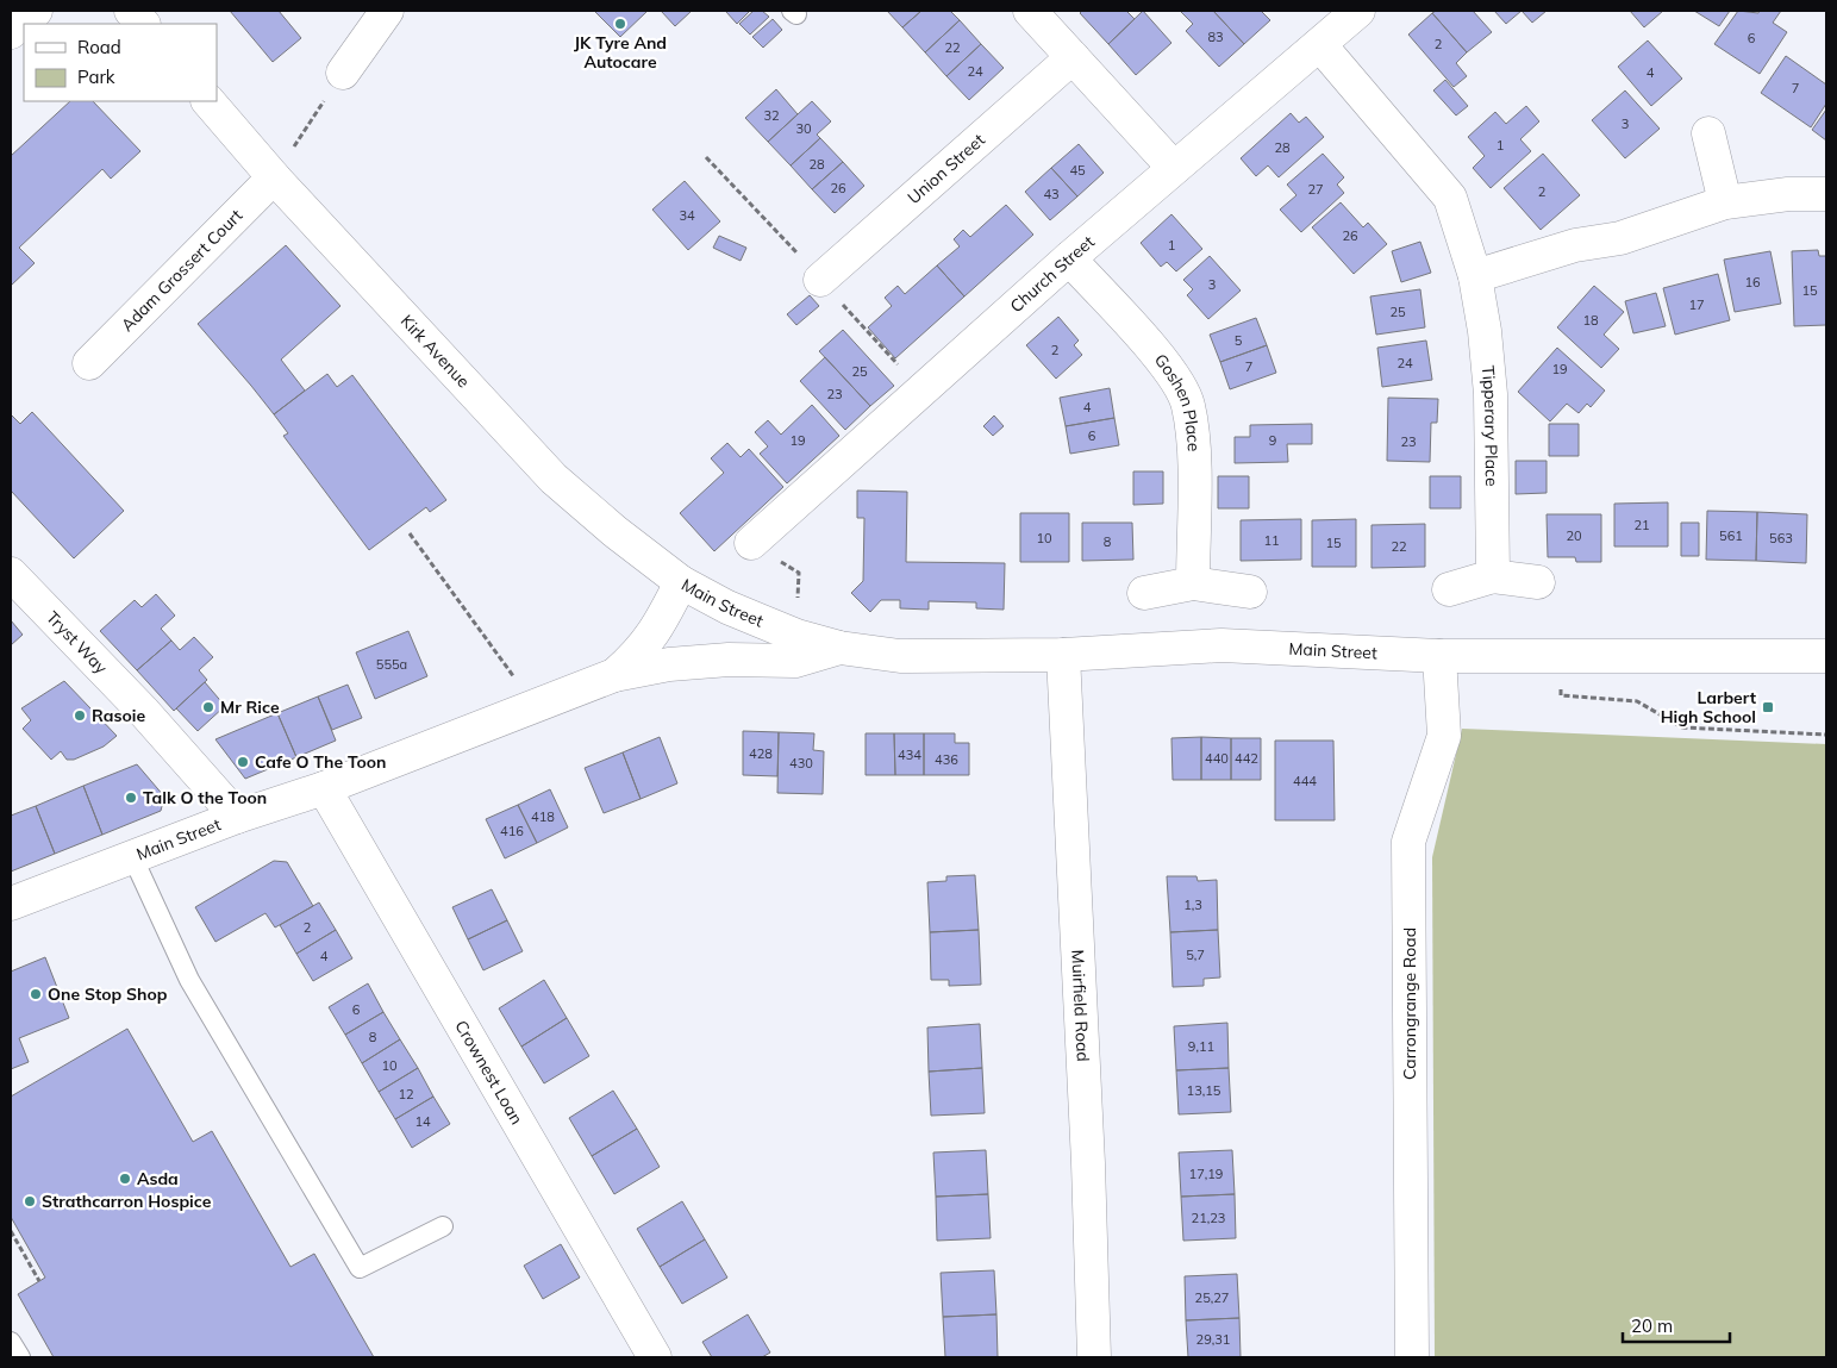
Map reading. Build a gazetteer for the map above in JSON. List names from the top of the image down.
{
  "streets": {
    "street": [
      "Union Street",
      "Adam Grossert Court",
      "Church Street",
      "Kirk Avenue",
      "Goshen Place",
      "Tipperary Place",
      "Main Street",
      "Tryst Way",
      "Carrongrange Road",
      "Muirfield Road",
      "Crownest Loan"
    ]
  },
  "crossings": [
    ["Adam Grossert Court", "Kirk Avenue"],
    ["Church Street", "Goshen Place"],
    ["Church Street", "Tipperary Place"],
    ["Kirk Avenue", "Main Street"],
    ["Main Street", "Tryst Way"],
    ["Main Street", "Carrongrange Road"],
    ["Main Street", "Muirfield Road"],
    ["Main Street", "Crownest Loan"]
  ],
  "places": {
    "other": [
      "JK Tyre And Autocare",
      "Mr Rice",
      "Rasoie",
      "Cafe O The Toon",
      "Talk O the Toon",
      "One Stop Shop",
      "Asda",
      "Strathcarron Hospice"
    ],
    "transit": ["Larbert High School"]
  },
  "house_numbers": [
    "83",
    "6",
    "2",
    "22",
    "24",
    "4",
    "7",
    "32",
    "3",
    "30",
    "1",
    "28",
    "28",
    "45",
    "26",
    "27",
    "2",
    "43",
    "34",
    "26",
    "1",
    "16",
    "3",
    "15",
    "17",
    "25",
    "18",
    "5",
    "2",
    "24",
    "7",
    "19",
    "25",
    "23",
    "4",
    "6",
    "19",
    "9",
    "23",
    "21",
    "20",
    "561",
    "10",
    "563",
    "11",
    "8",
    "15",
    "22",
    "555a",
    "428",
    "434",
    "440",
    "442",
    "436",
    "430",
    "444",
    "418",
    "416",
    "1,3",
    "2",
    "5,7",
    "4",
    "6",
    "8",
    "9,11",
    "10",
    "13,15",
    "12",
    "14",
    "17,19",
    "21,23",
    "25,27",
    "29,31"
  ],
  "legend": ["Road", "Park"],
  "scale_bar": "20 m"
}
